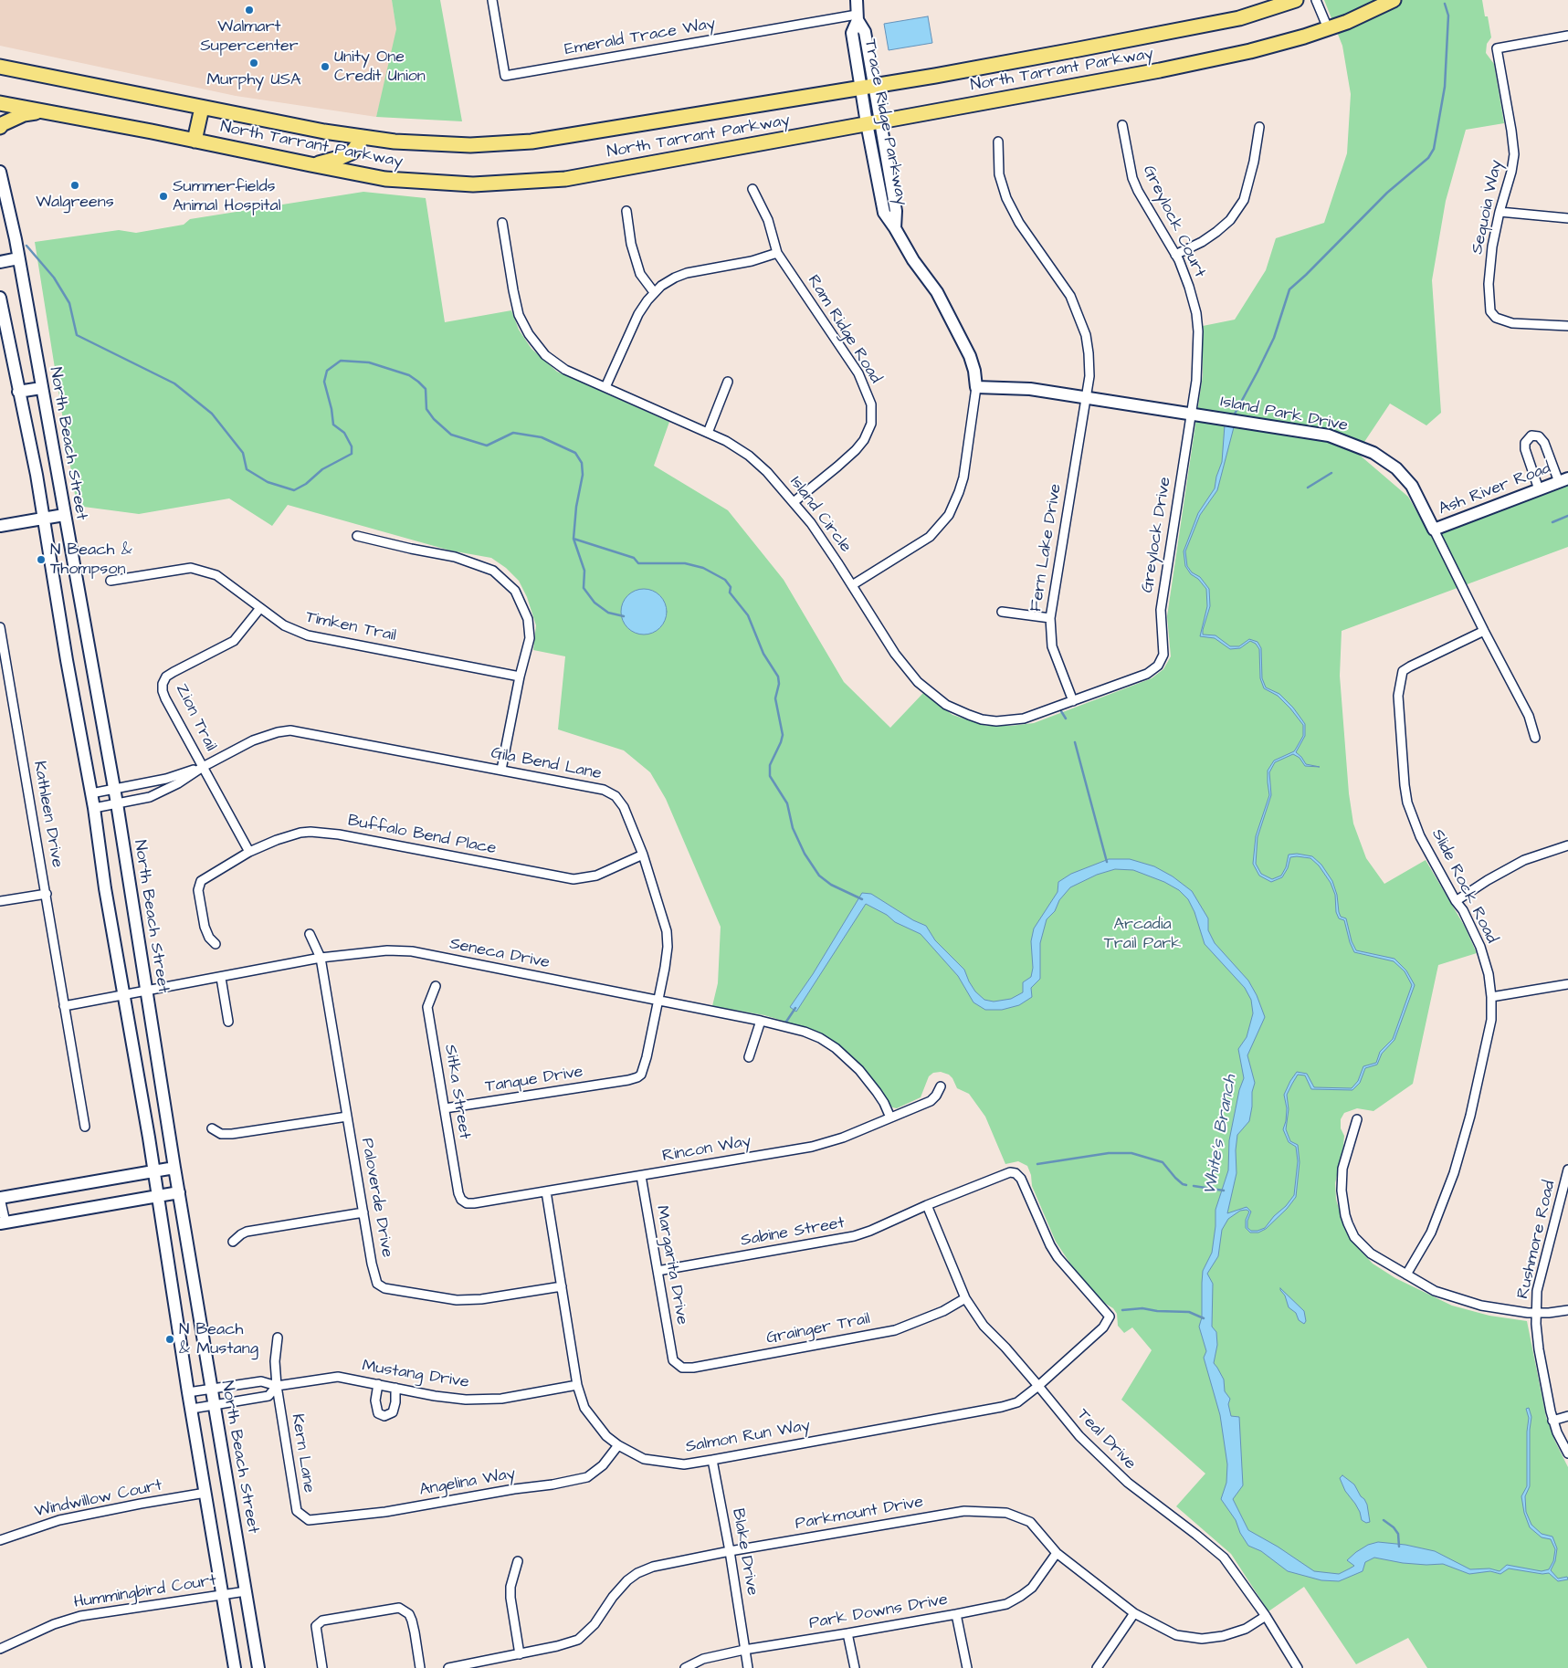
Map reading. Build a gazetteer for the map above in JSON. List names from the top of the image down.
{
  "streets": {
    "main road": [
      "North Tarrant Parkway",
      "Trace Ridge Parkway",
      "Island Park Drive",
      "North Beach Street",
      "Ash River Road"
    ],
    "street": [
      "Emerald Trace Way",
      "Sequoia Way",
      "Greylock Court",
      "Ram Ridge Road",
      "Island Circle",
      "Greylock Drive",
      "Fern Lake Drive",
      "Timken Trail",
      "Zion Trail",
      "Gila Bend Lane",
      "Kathleen Drive",
      "Buffalo Bend Place",
      "Slide Rock Road",
      "Seneca Drive",
      "Tanque Drive",
      "Sitka Street",
      "Rincon Way",
      "Paloverde Drive",
      "Sabine Street",
      "Rushmore Road",
      "Margarita Drive",
      "Grainger Trail",
      "Mustang Drive",
      "Salmon Run Way",
      "Teal Drive",
      "Kern Lane",
      "Angelina Way",
      "Windwillow Court",
      "Parkmount Drive",
      "Blake Drive",
      "Hummingbird Court",
      "Park Downs Drive"
    ]
  },
  "crossings": [
    ["Emerald Trace Way", "Trace Ridge Parkway"],
    ["North Tarrant Parkway", "Trace Ridge Parkway"],
    ["Trace Ridge Parkway", "Island Park Drive"],
    ["Trace Ridge Parkway", "Island Circle"],
    ["Greylock Court", "Island Park Drive"],
    ["Greylock Court", "Greylock Drive"],
    ["Ram Ridge Road", "Island Circle"],
    ["Island Park Drive", "Ash River Road"],
    ["Island Park Drive", "Greylock Drive"],
    ["Island Park Drive", "Fern Lake Drive"],
    ["Island Park Drive", "Slide Rock Road"],
    ["North Beach Street", "Gila Bend Lane"],
    ["North Beach Street", "Seneca Drive"],
    ["North Beach Street", "Mustang Drive"],
    ["North Beach Street", "Hummingbird Court"],
    ["Island Circle", "Greylock Drive"],
    ["Island Circle", "Fern Lake Drive"],
    ["Timken Trail", "Zion Trail"],
    ["Zion Trail", "Gila Bend Lane"],
    ["Zion Trail", "Buffalo Bend Place"],
    ["Gila Bend Lane", "Buffalo Bend Place"],
    ["Gila Bend Lane", "Seneca Drive"],
    ["Gila Bend Lane", "Tanque Drive"],
    ["Kathleen Drive", "Seneca Drive"],
    ["Seneca Drive", "Rincon Way"],
    ["Seneca Drive", "Paloverde Drive"],
    ["Tanque Drive", "Sitka Street"],
    ["Sitka Street", "Rincon Way"],
    ["Rincon Way", "Margarita Drive"],
    ["Rincon Way", "Salmon Run Way"],
    ["Paloverde Drive", "Salmon Run Way"],
    ["Sabine Street", "Margarita Drive"],
    ["Sabine Street", "Salmon Run Way"],
    ["Sabine Street", "Teal Drive"],
    ["Margarita Drive", "Grainger Trail"],
    ["Grainger Trail", "Teal Drive"],
    ["Mustang Drive", "Salmon Run Way"],
    ["Mustang Drive", "Kern Lane"],
    ["Salmon Run Way", "Teal Drive"],
    ["Salmon Run Way", "Angelina Way"],
    ["Salmon Run Way", "Blake Drive"],
    ["Teal Drive", "Parkmount Drive"],
    ["Kern Lane", "Angelina Way"],
    ["Parkmount Drive", "Blake Drive"],
    ["Parkmount Drive", "Park Downs Drive"],
    ["Blake Drive", "Park Downs Drive"]
  ],
  "water": ["White's Branch"],
  "parks": ["Arcadia Trail Park"],
  "places": [
    "Walmart Supercenter",
    "Murphy USA",
    "Unity One Credit Union",
    "Walgreens",
    "Summerfields Animal Hospital",
    "N Beach & Thompson",
    "N Beach & Mustang"
  ]
}
